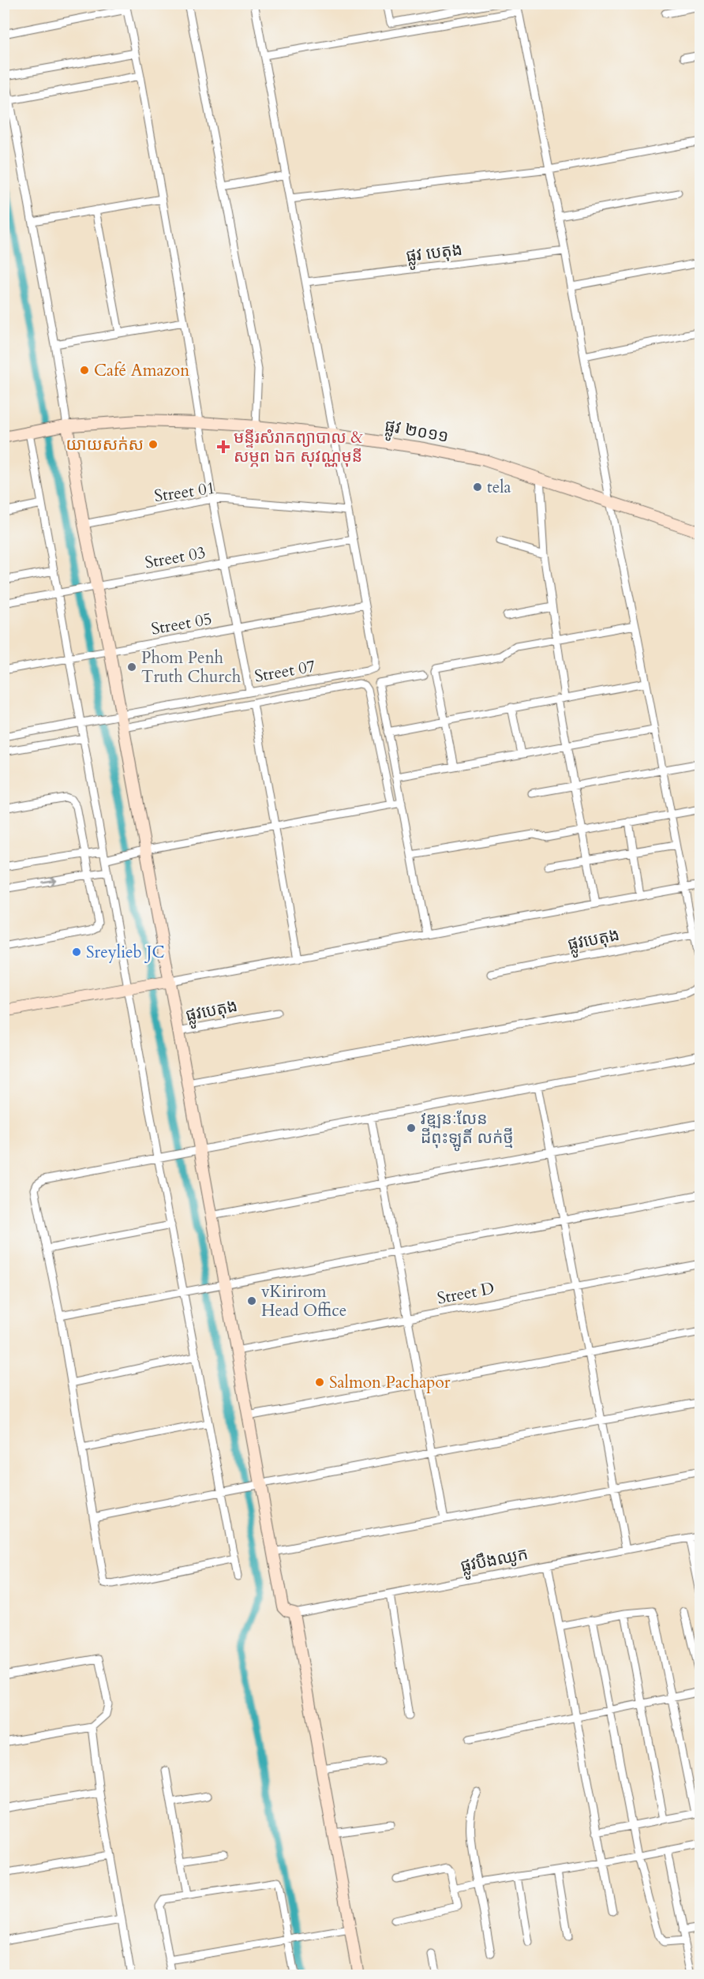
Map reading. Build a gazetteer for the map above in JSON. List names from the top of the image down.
{
  "streets": {
    "street": [
      "ផ្លូវ បេតុង",
      "ផ្លូវ ២០១១",
      "Street 01",
      "Street 03",
      "Street 05",
      "Street 07",
      "ផ្លូវបេតុង",
      "Street D",
      "ផ្លូវបឹងឈូក"
    ]
  },
  "crossings": [
    ["Street 05", "Street 07"]
  ],
  "places": {
    "other": [
      "Café Amazon",
      "យាយសក់ស",
      "tela",
      "Phom Penh Truth Church",
      "Sreylieb JC",
      "វឌ្ឍនៈលែន ដីពុះឡូតិ៍ លក់ថ្មី",
      "vKirirom Head Office",
      "Salmon Pachapor"
    ],
    "health": ["មន្ទីរសំរាកព្យាបាល & សម្ភព ឯក សុវណ្ណមុនី"]
  }
}
